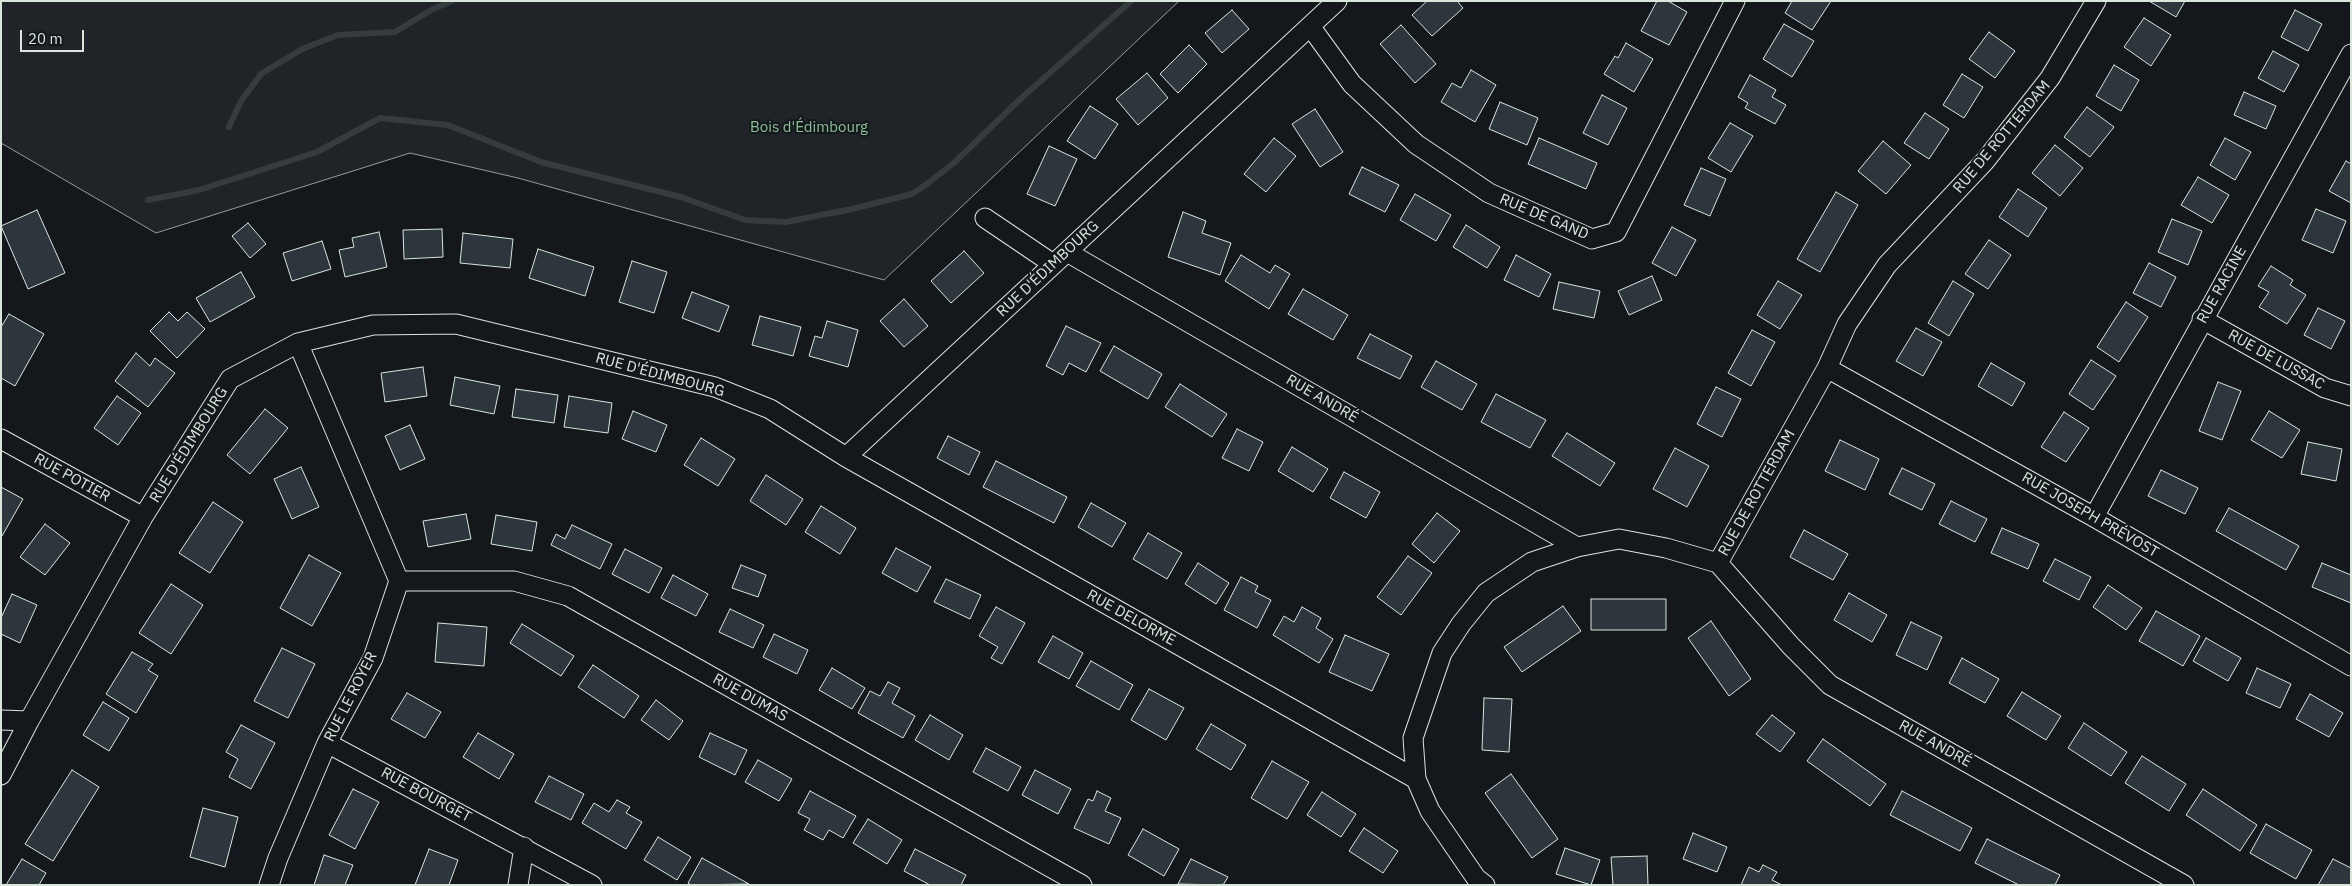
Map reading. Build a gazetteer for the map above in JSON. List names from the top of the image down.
{
  "streets": {
    "street": [
      "RUE DE ROTTERDAM",
      "RUE DE GAND",
      "RUE D'ÉDIMBOURG",
      "RUE RACINE",
      "RUE DE LUSSAC",
      "RUE ANDRÉ",
      "RUE POTIER",
      "RUE JOSEPH PRÉVOST",
      "RUE DELORME",
      "RUE LE ROYER",
      "RUE DUMAS",
      "RUE BOURGET"
    ]
  },
  "crossings": [
    ["RUE DE ROTTERDAM", "RUE ANDRÉ"],
    ["RUE DE ROTTERDAM", "RUE JOSEPH PRÉVOST"],
    ["RUE DE ROTTERDAM", "RUE DELORME"],
    ["RUE DE GAND", "RUE D'ÉDIMBOURG"],
    ["RUE D'ÉDIMBOURG", "RUE ANDRÉ"],
    ["RUE D'ÉDIMBOURG", "RUE POTIER"],
    ["RUE D'ÉDIMBOURG", "RUE DELORME"],
    ["RUE RACINE", "RUE DE LUSSAC"],
    ["RUE RACINE", "RUE JOSEPH PRÉVOST"],
    ["RUE LE ROYER", "RUE DUMAS"],
    ["RUE LE ROYER", "RUE BOURGET"]
  ],
  "parks": ["Bois d'Édimbourg"],
  "scale_bar": "20 m"
}
